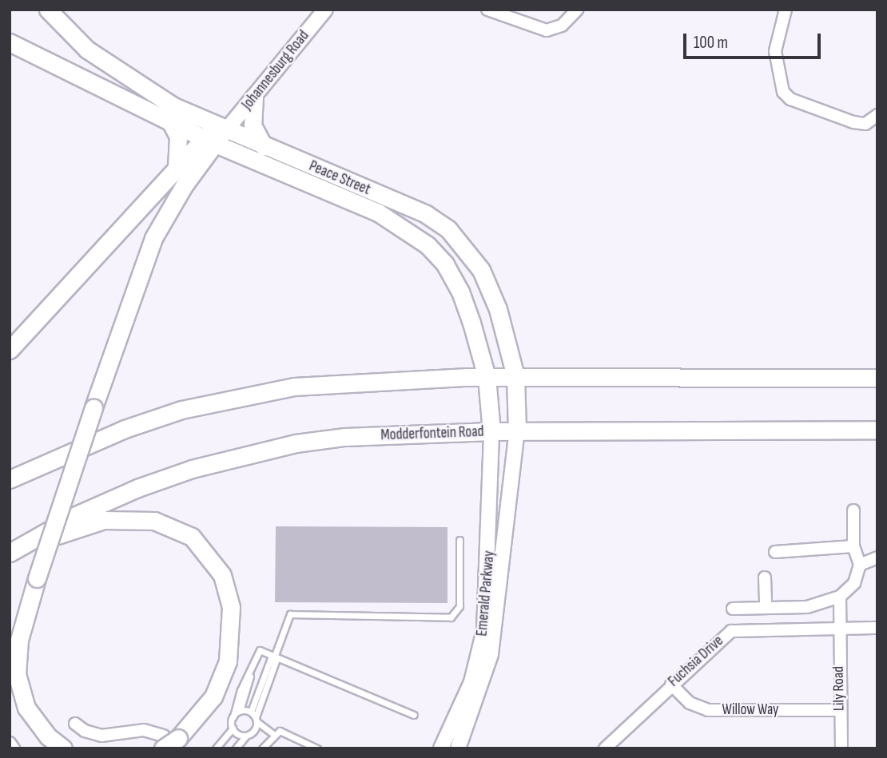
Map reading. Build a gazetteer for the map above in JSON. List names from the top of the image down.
{
  "streets": {
    "main road": ["Peace Street", "Modderfontein Road"],
    "street": [
      "Johannesburg Road",
      "Emerald Parkway",
      "Fuchsia Drive",
      "Lily Road",
      "Willow Way"
    ]
  },
  "crossings": [
    ["Johannesburg Road", "Peace Street"],
    ["Peace Street", "Modderfontein Road"],
    ["Peace Street", "Emerald Parkway"],
    ["Modderfontein Road", "Emerald Parkway"],
    ["Fuchsia Drive", "Lily Road"],
    ["Fuchsia Drive", "Willow Way"],
    ["Lily Road", "Willow Way"]
  ],
  "scale_bar": "100 m"
}
